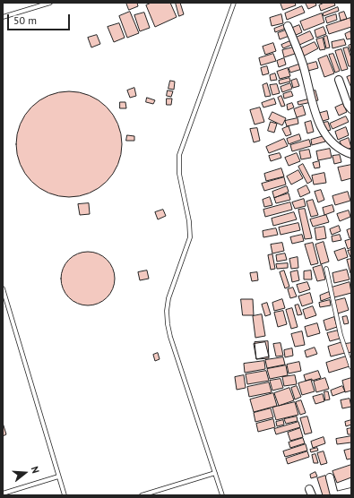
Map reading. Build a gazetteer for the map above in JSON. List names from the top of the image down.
{
  "scale_bar": "50 m",
  "north": "right"
}
